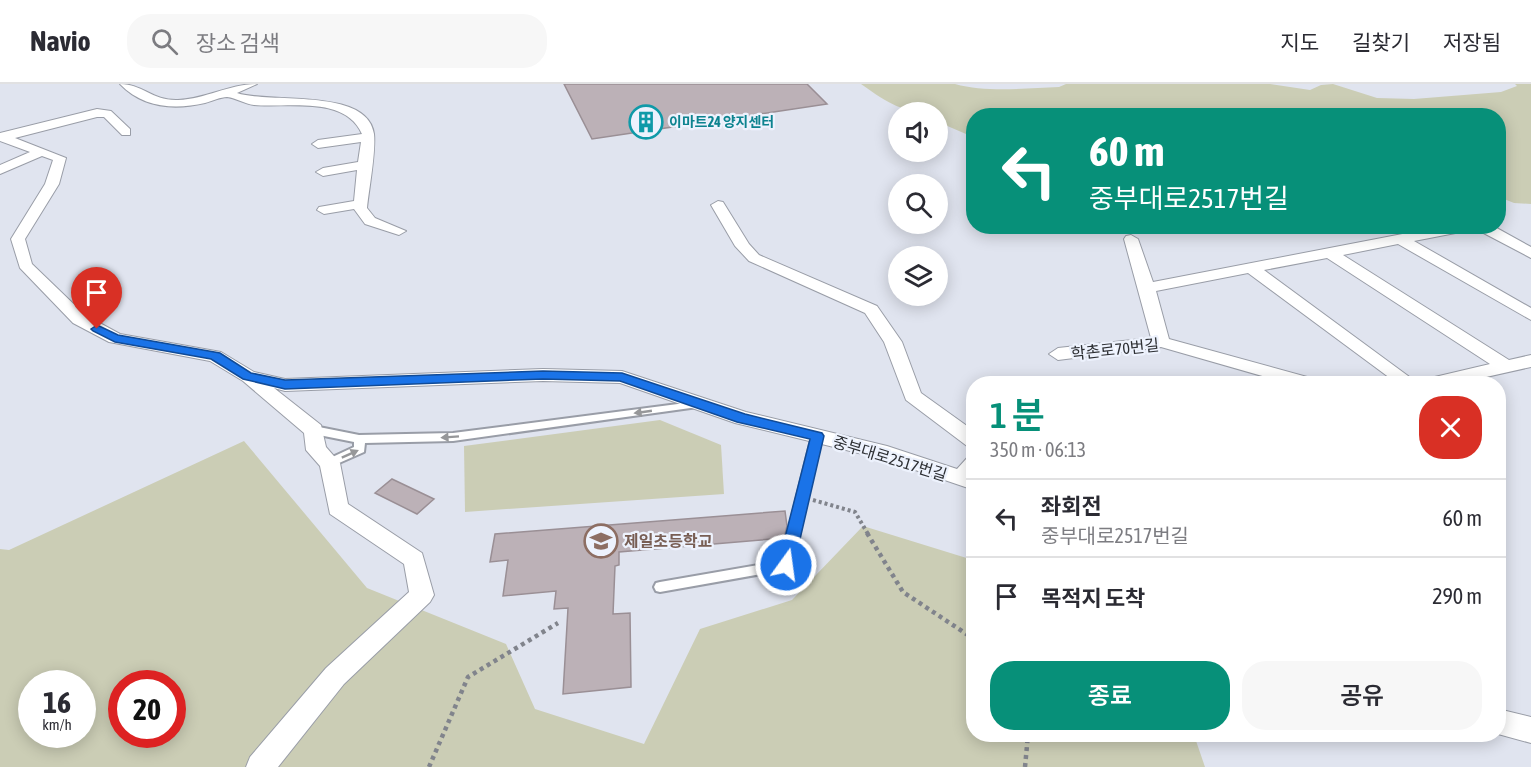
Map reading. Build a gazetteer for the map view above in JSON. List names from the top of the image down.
{
  "streets": {
    "street": ["학촌로70번길", "중부대로2517번길"]
  },
  "places": {
    "building": ["이마트24 양지센터"],
    "school or university": ["제일초등학교"]
  },
  "page": {
    "header": "Navio",
    "search": "장소 검색",
    "nav": ["지도", "길찾기", "저장됨"],
    "turn": ["60 m", "중부대로2517번길"],
    "heading": ["1 분", "350 m · 06:13"],
    "list": [
      {
        "name": "좌회전",
        "note": "중부대로2517번길",
        "value": "60 m"
      },
      {
        "name": "목적지 도착",
        "value": "290 m"
      }
    ],
    "buttons": ["종료", "공유"],
    "speed": "16 km/h",
    "limit": "20"
  }
}
